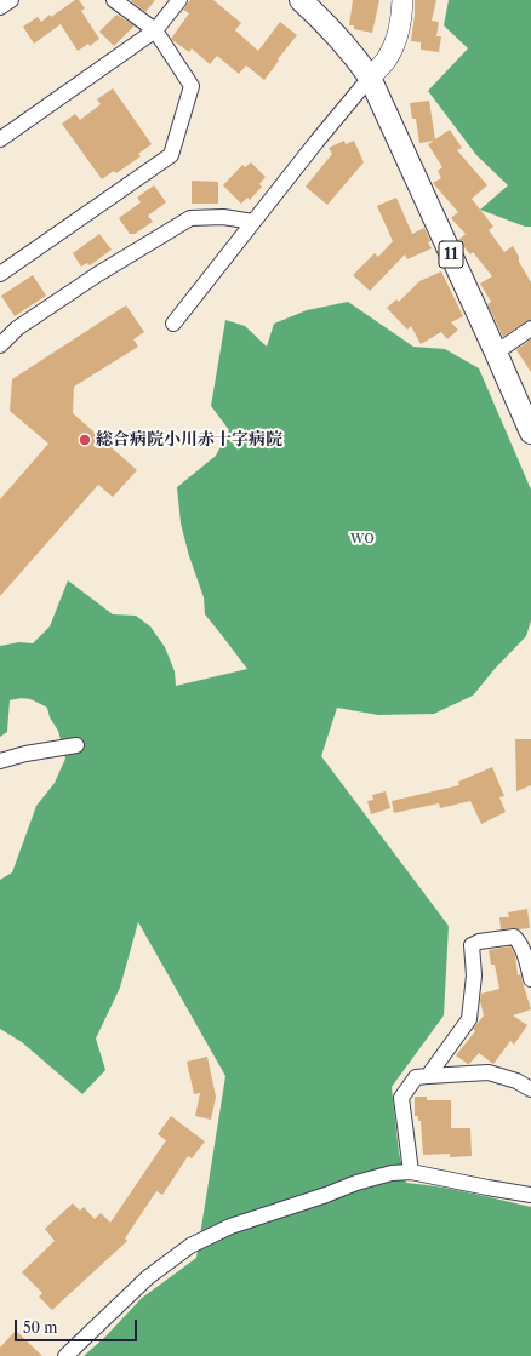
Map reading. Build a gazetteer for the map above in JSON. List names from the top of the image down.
{
  "streets": {
    "main road": ["11"]
  },
  "parks": ["wo"],
  "places": ["総合病院小川赤十字病院"],
  "scale_bar": "50 m"
}
